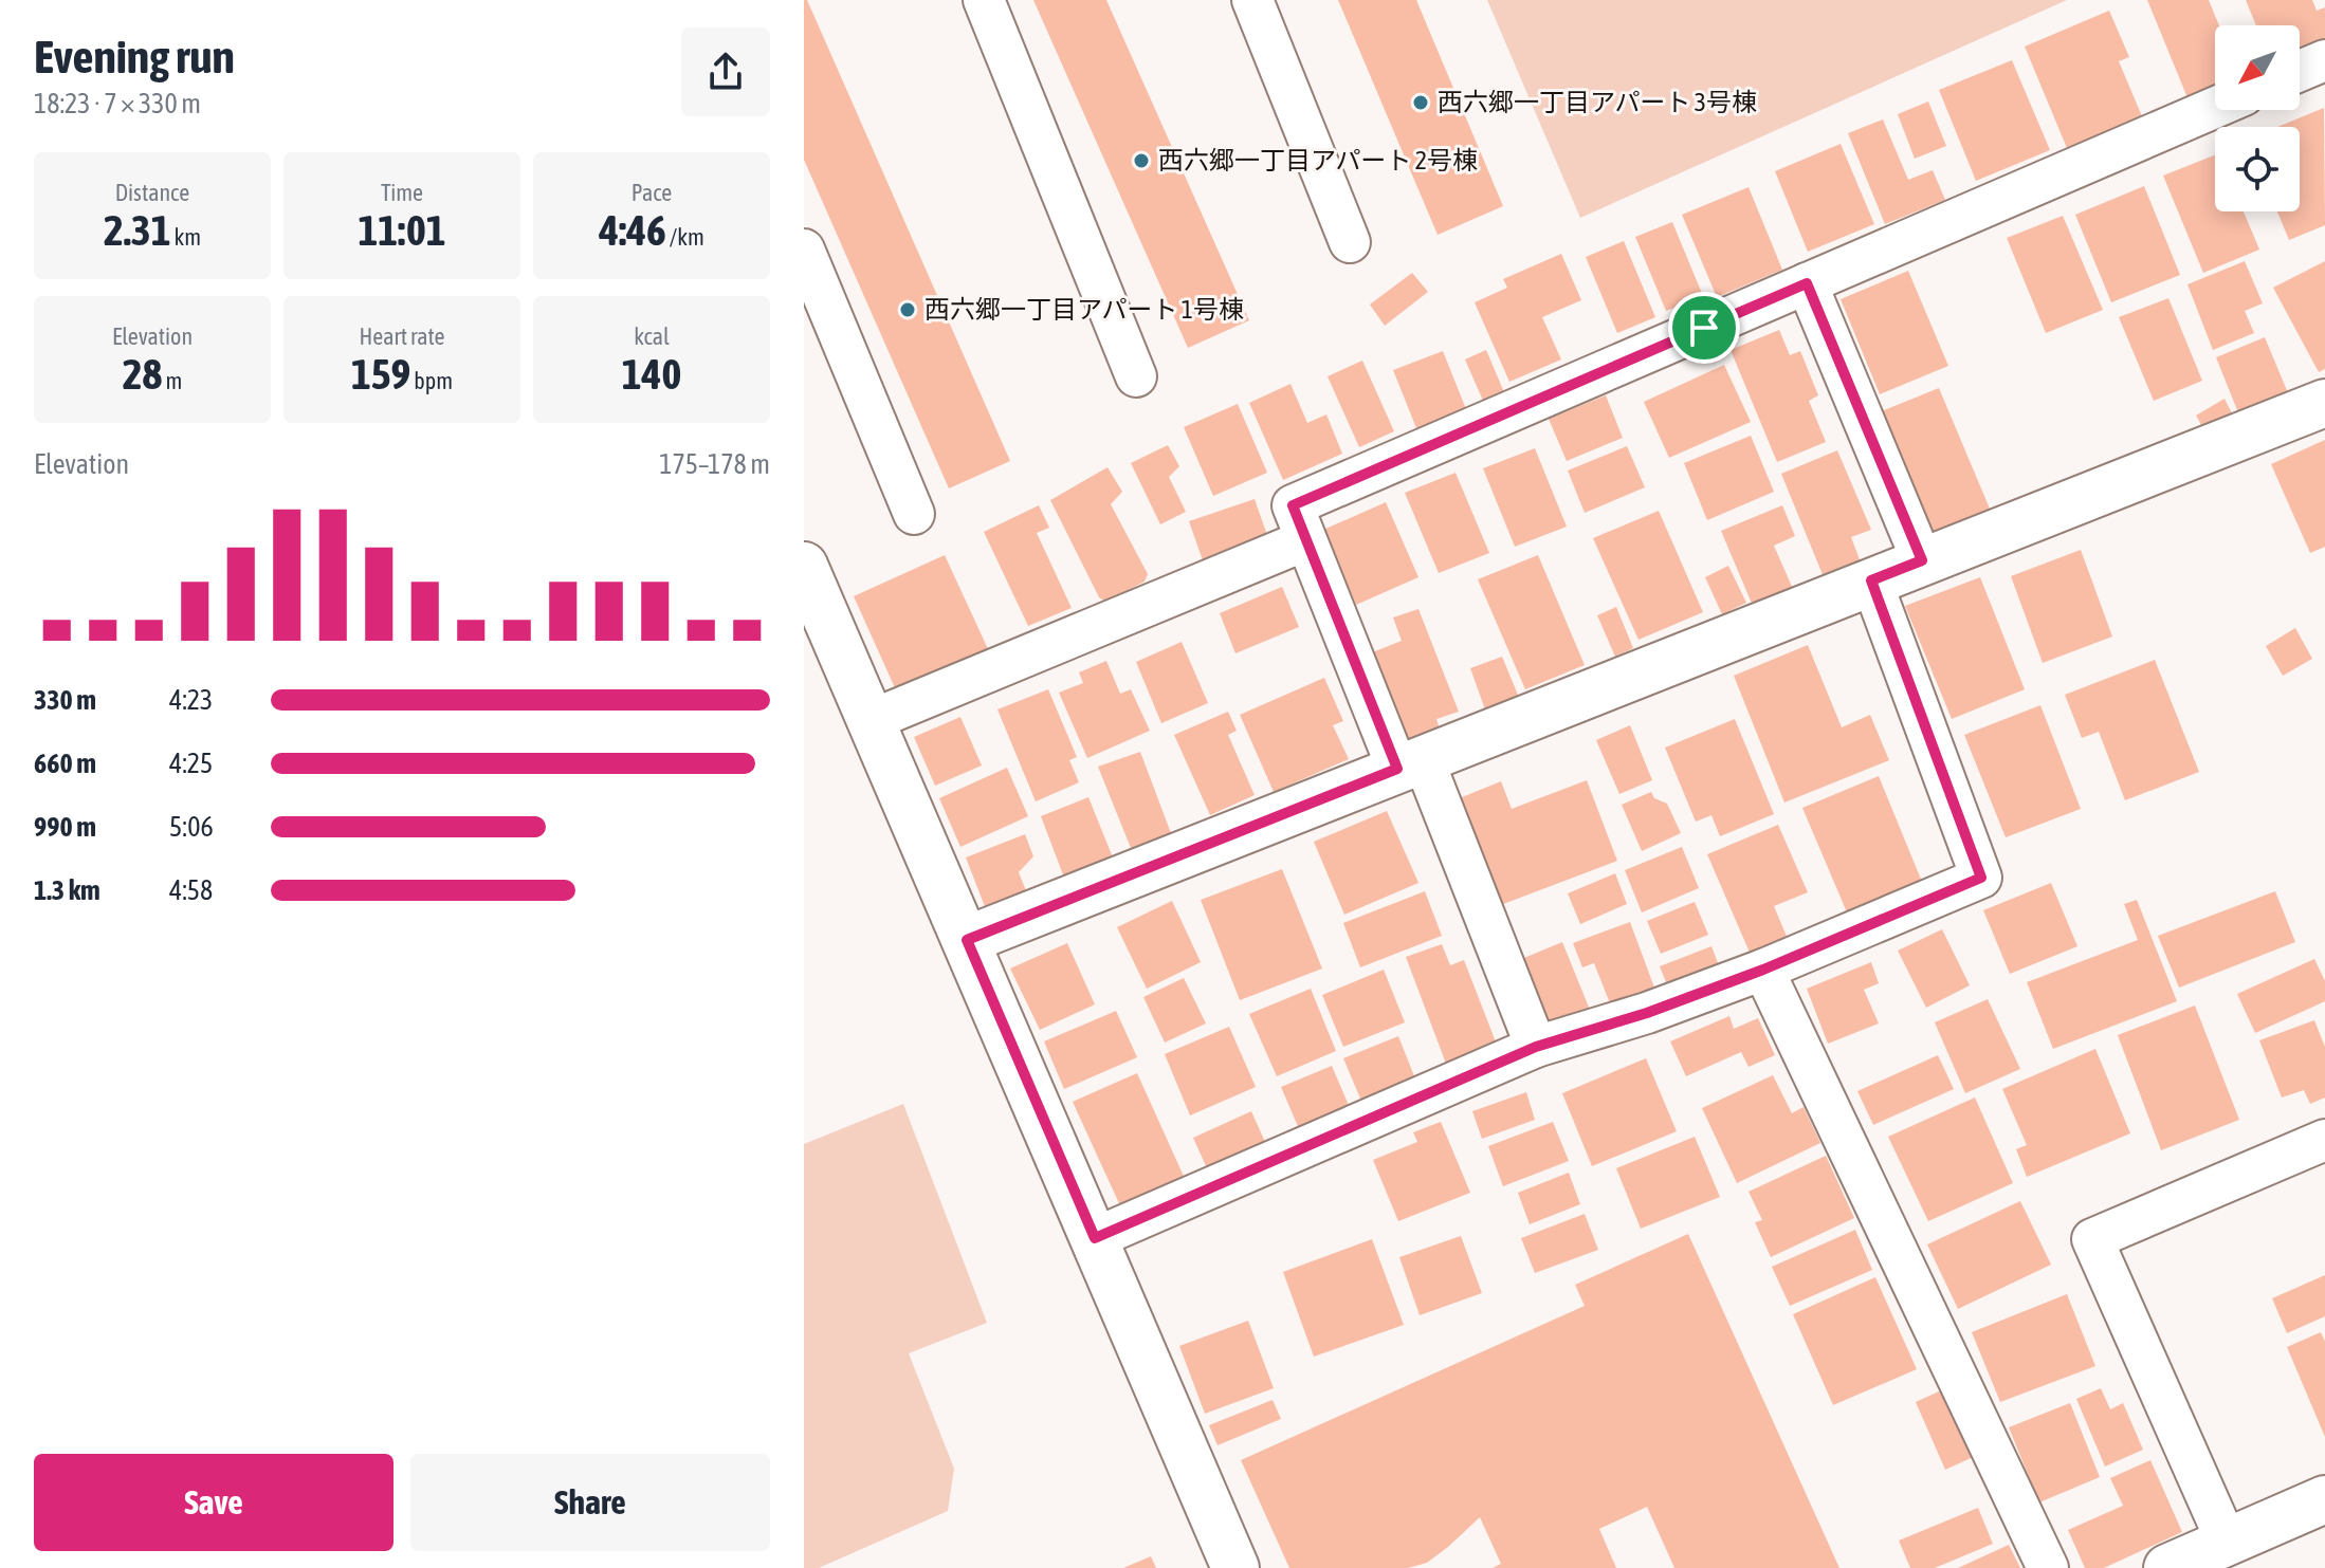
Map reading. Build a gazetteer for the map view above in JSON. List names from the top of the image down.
{
  "places": ["西六郷一丁目アパート 3号棟", "西六郷一丁目アパート 2号棟", "西六郷一丁目アパート 1号棟"],
  "north": "bottom left",
  "page": {
    "heading": ["Evening run", "18:23 · 7 × 330 m"],
    "stats": [
      ["Distance", "2.31 km"],
      ["Time", "11:01"],
      ["Pace", "4:46 /km"],
      ["Elevation", "28 m"],
      ["Heart rate", "159 bpm"],
      ["kcal", "140"]
    ],
    "chart": ["Elevation", "175–178 m"],
    "list": [
      {
        "name": "330 m",
        "note": "4:23"
      },
      {
        "name": "660 m",
        "note": "4:25"
      },
      {
        "name": "990 m",
        "note": "5:06"
      },
      {
        "name": "1.3 km",
        "note": "4:58"
      }
    ],
    "buttons": ["Save", "Share"]
  }
}
